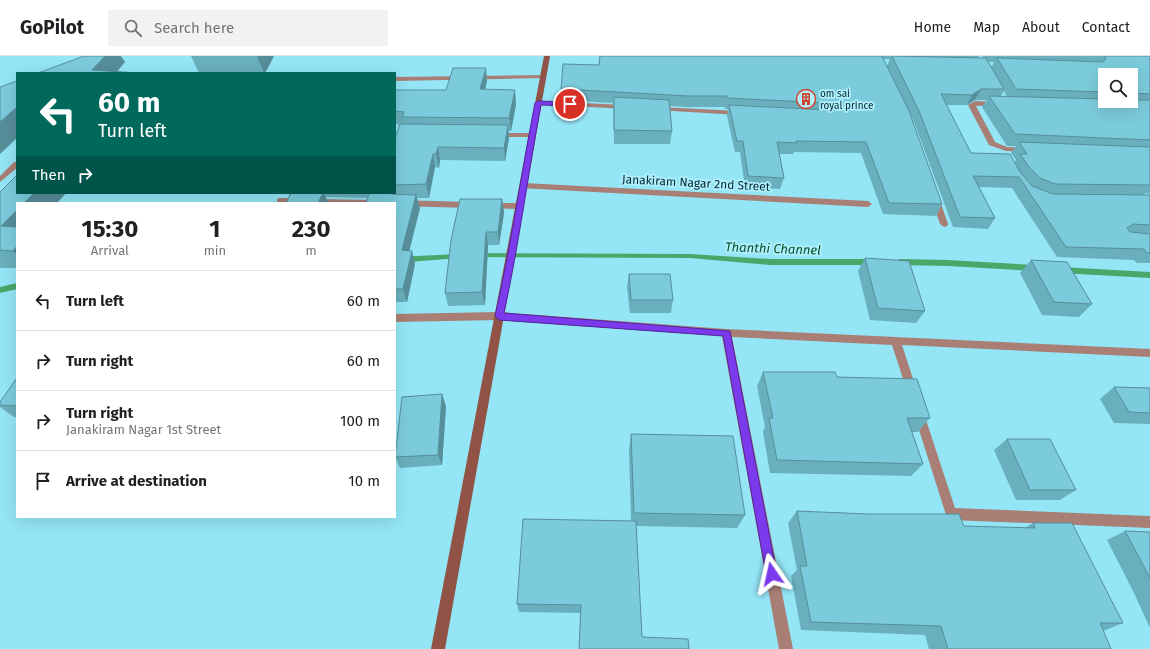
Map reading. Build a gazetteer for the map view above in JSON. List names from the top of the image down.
{
  "streets": {
    "street": ["Janakiram Nagar 2nd Street"]
  },
  "water": ["Thanthi Channel"],
  "places": {
    "building": ["om sai royal prince"]
  },
  "page": {
    "header": "GoPilot",
    "search": "Search here",
    "nav": [
      "Home",
      "Map",
      "About",
      "Contact"
    ],
    "turn": ["60 m", "Turn left"],
    "then": "Then",
    "eta": [
      "15:30",
      "Arrival",
      "1",
      "min",
      "230",
      "m"
    ],
    "list": [
      {
        "name": "Turn left",
        "value": "60 m"
      },
      {
        "name": "Turn right",
        "value": "60 m"
      },
      {
        "name": "Turn right",
        "note": "Janakiram Nagar 1st Street",
        "value": "100 m"
      },
      {
        "name": "Arrive at destination",
        "value": "10 m"
      }
    ]
  }
}
